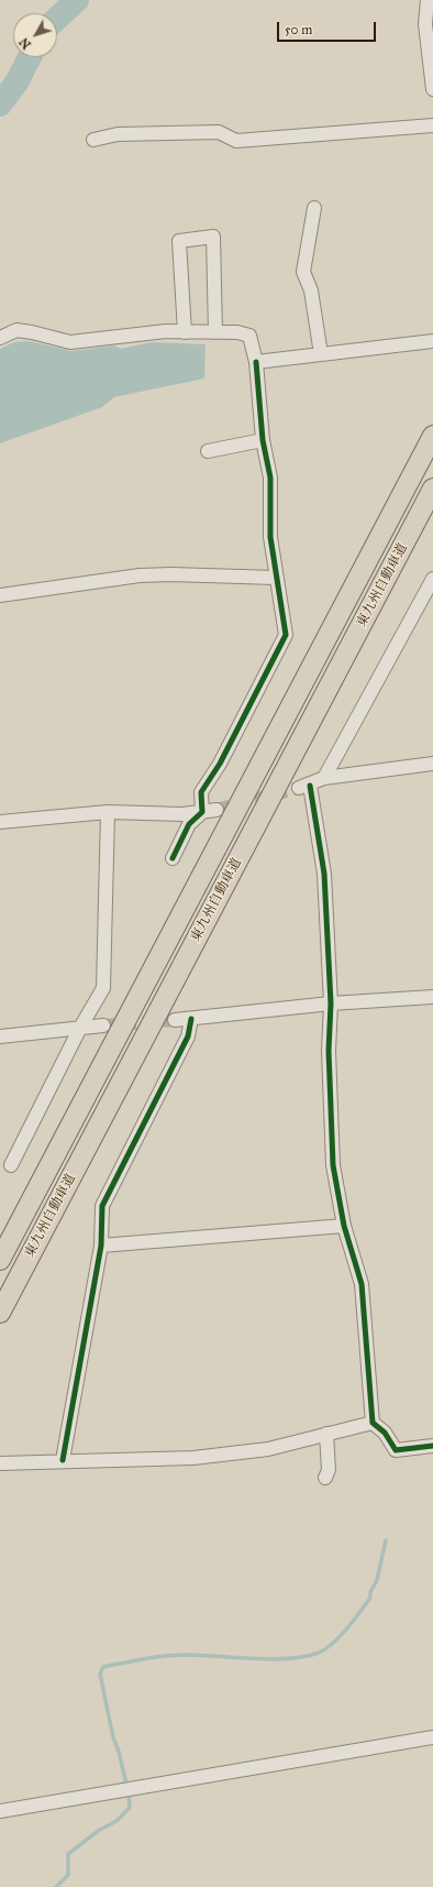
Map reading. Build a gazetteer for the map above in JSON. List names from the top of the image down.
{
  "streets": {
    "highway": ["東九州自動車道"]
  },
  "scale_bar": "50 m",
  "north": "bottom left"
}
